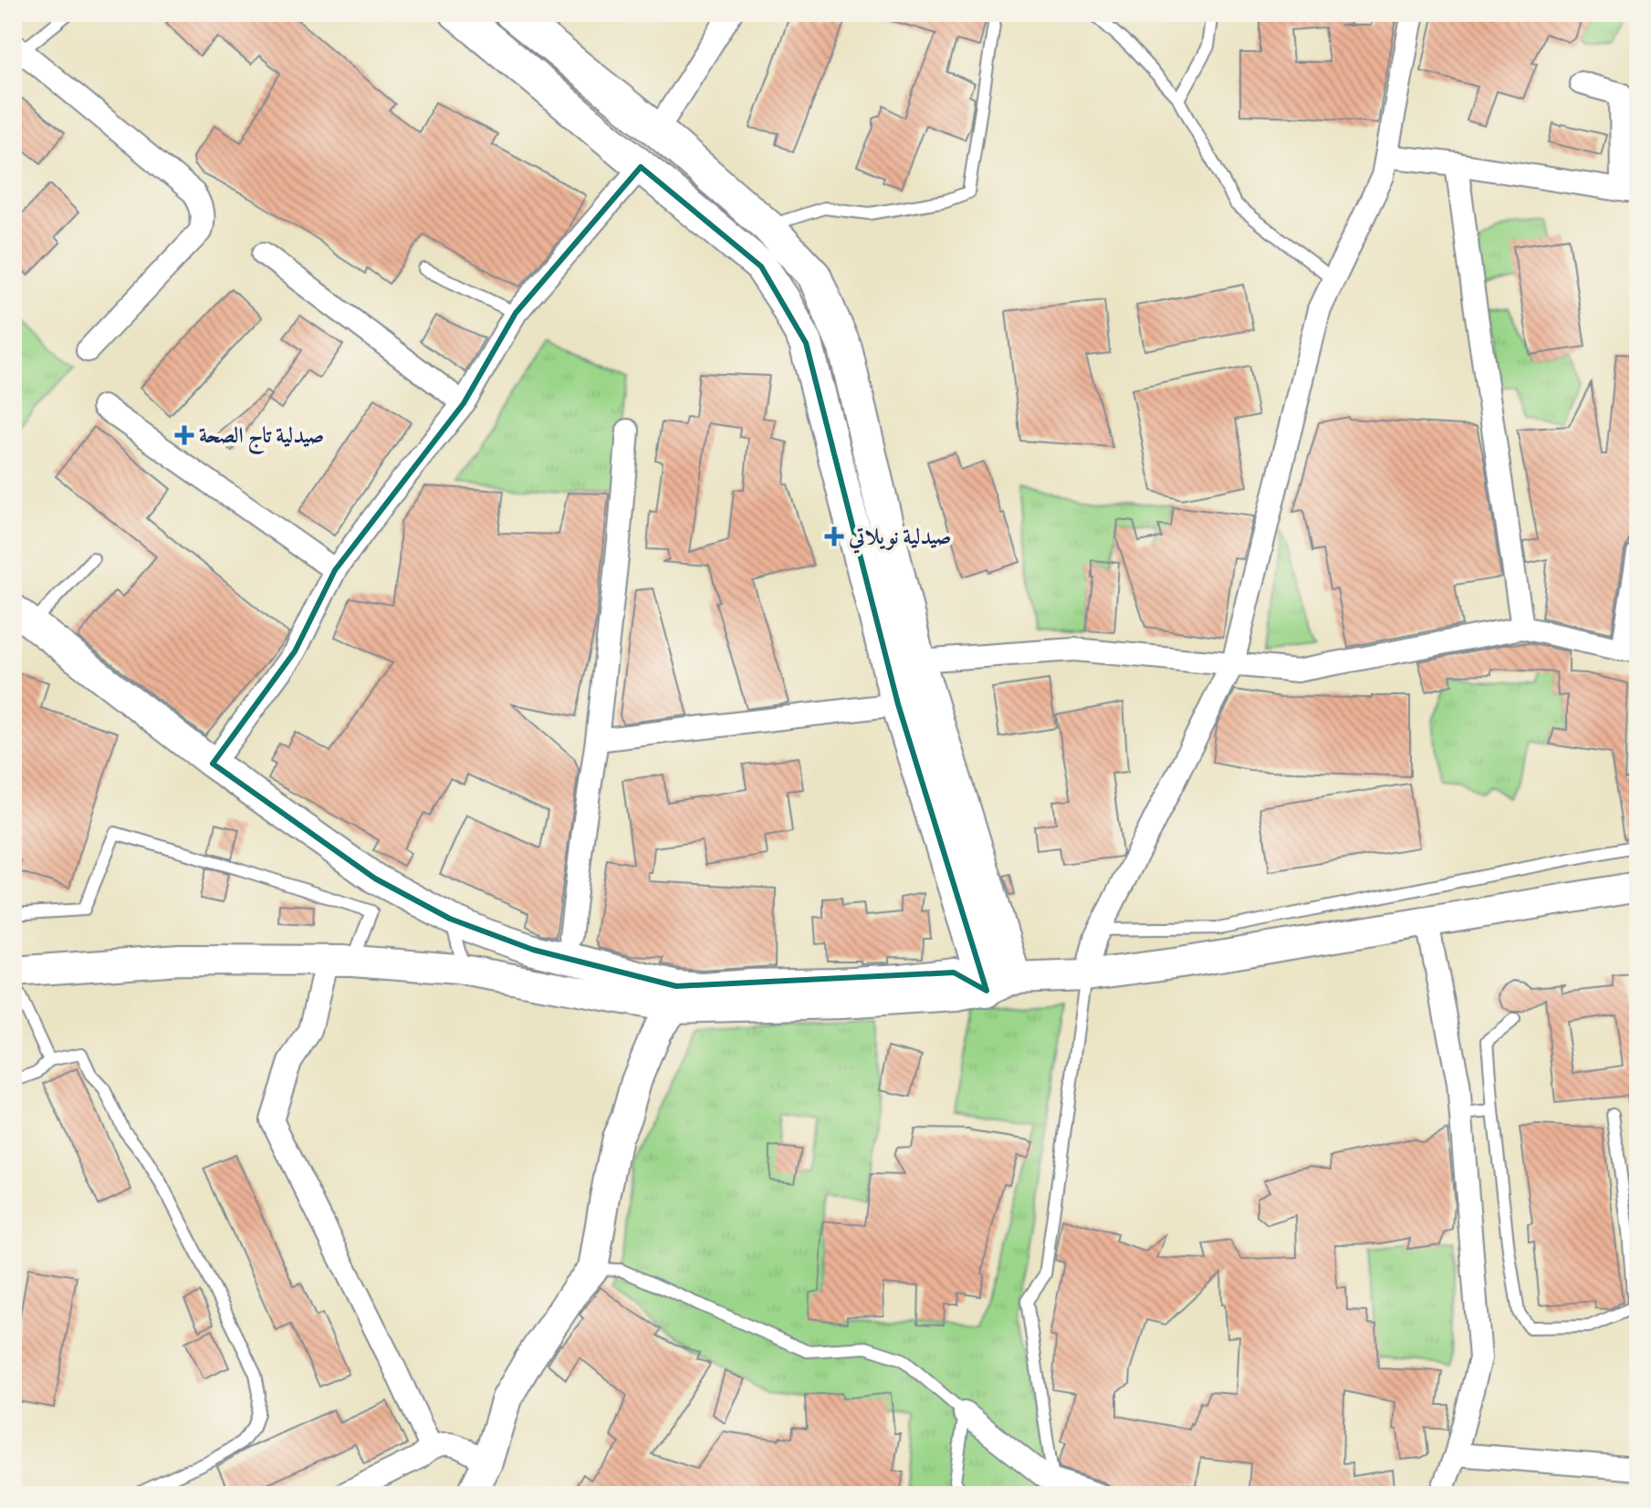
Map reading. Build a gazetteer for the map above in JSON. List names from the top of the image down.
{
  "places": {
    "health": ["صيدلية تاج الصحة", "صيدلية نويلاتي"]
  }
}
